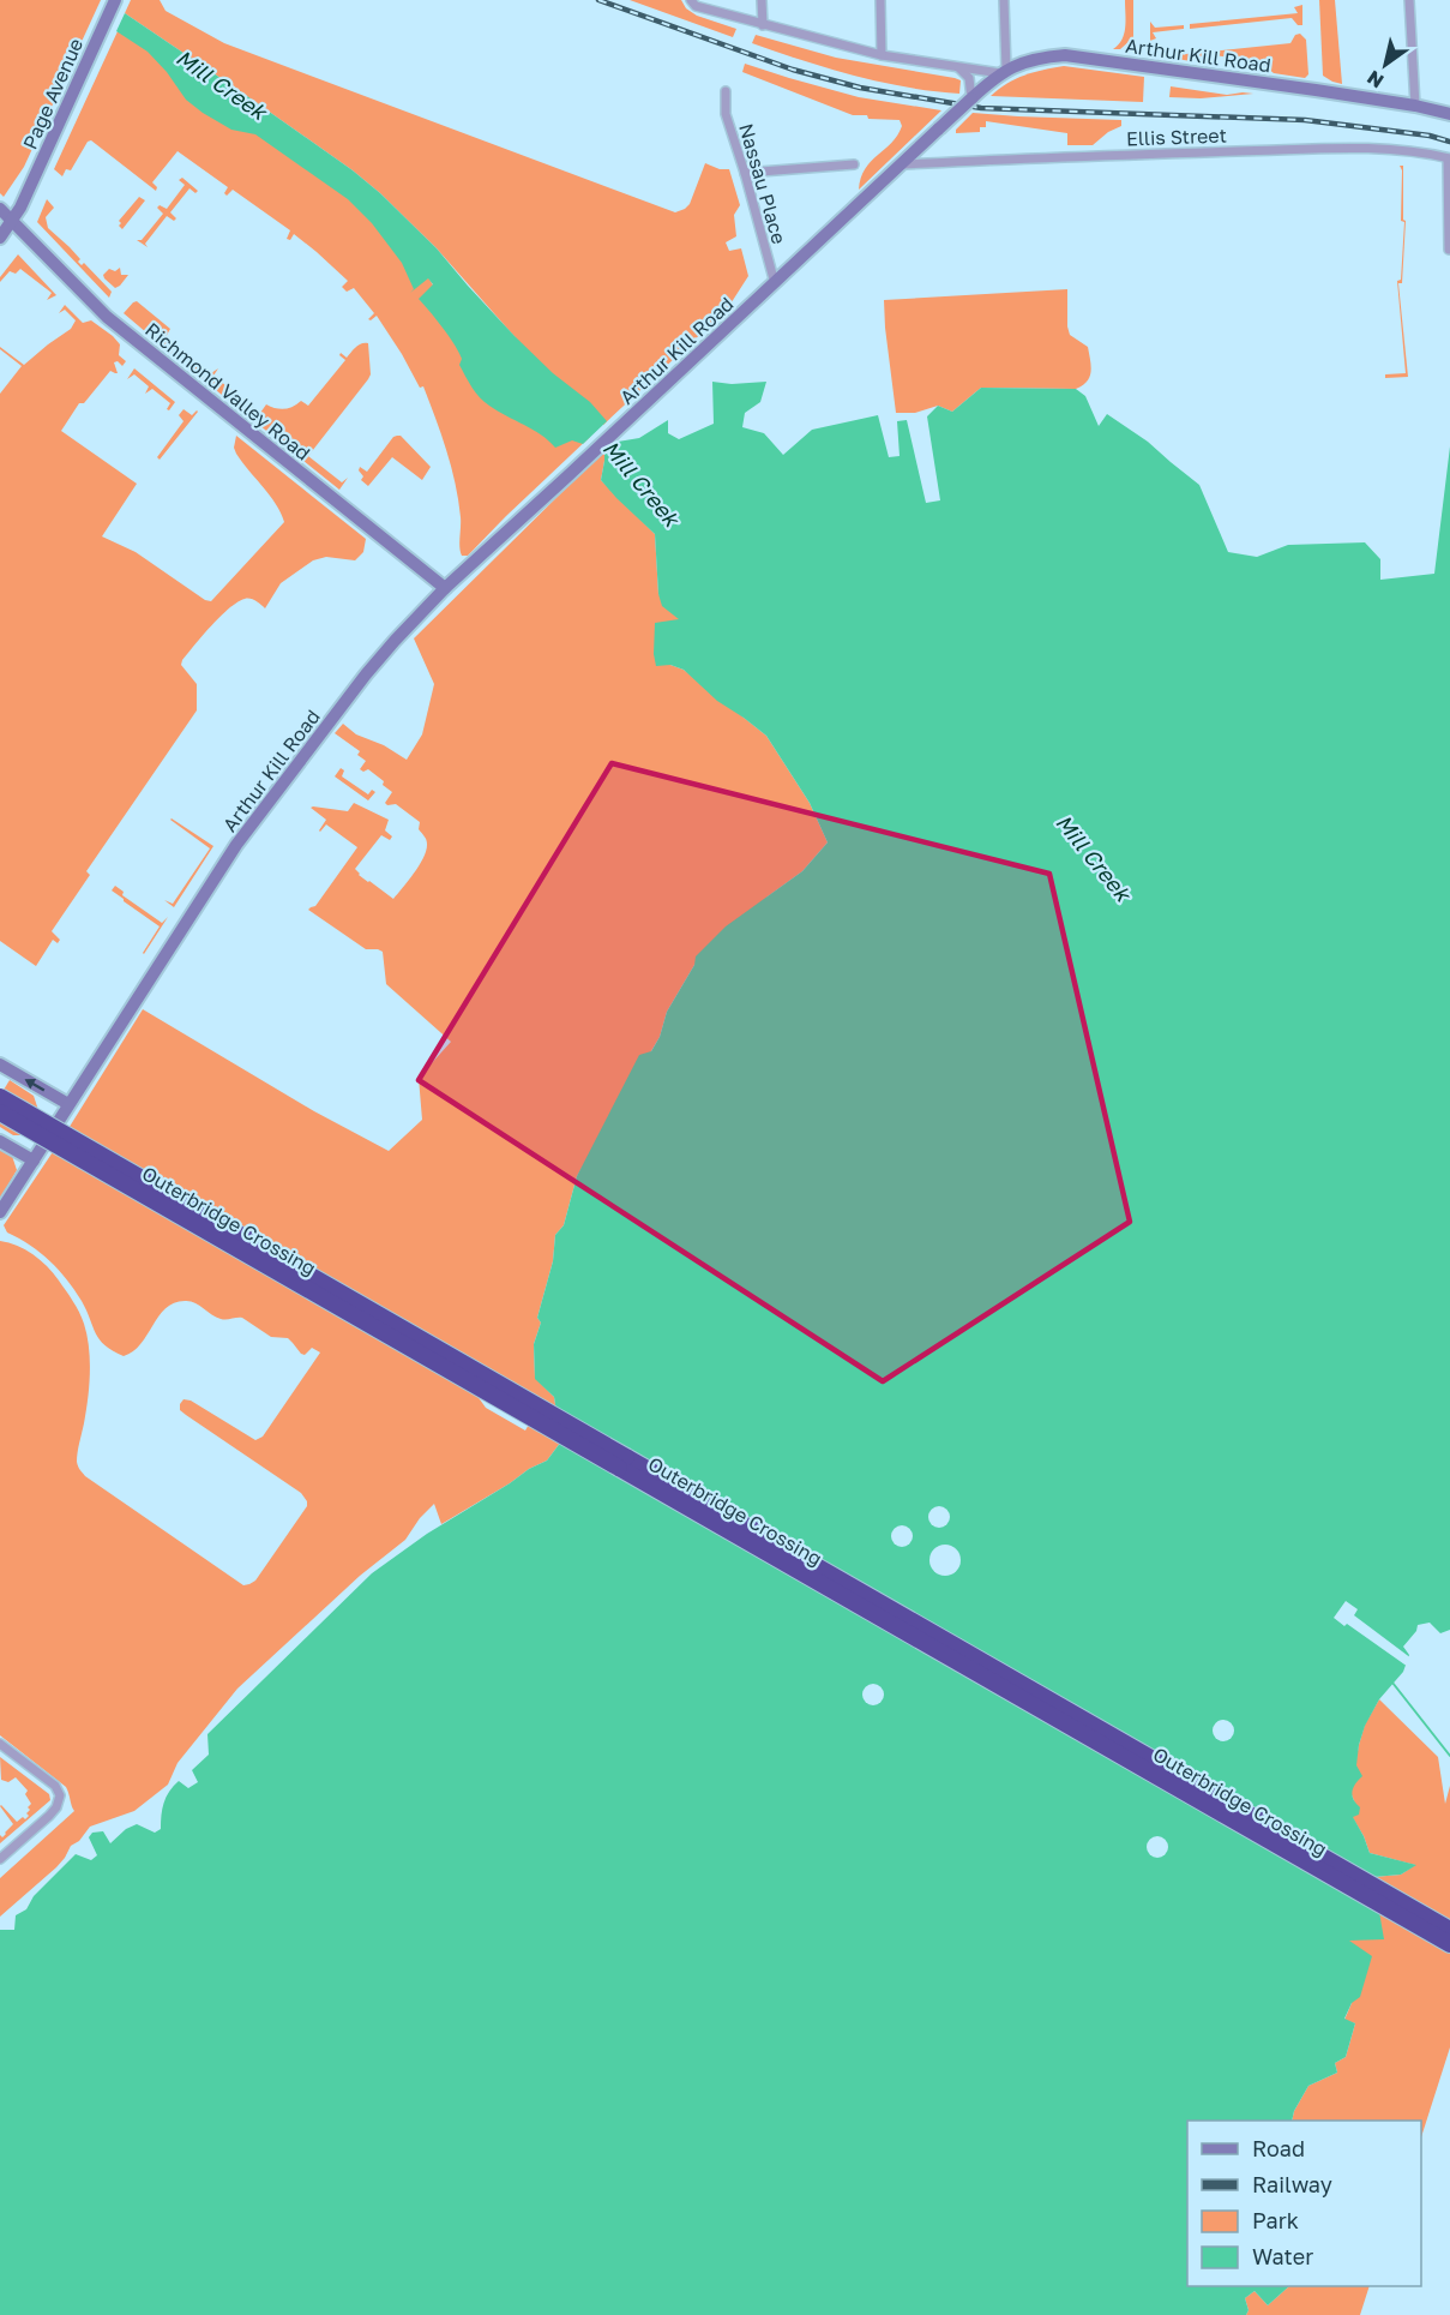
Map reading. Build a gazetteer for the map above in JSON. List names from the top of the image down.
{
  "streets": {
    "highway": ["Outerbridge Crossing"],
    "street": [
      "Arthur Kill Road",
      "Page Avenue",
      "Ellis Street",
      "Nassau Place",
      "Richmond Valley Road"
    ]
  },
  "crossings": [
    ["Arthur Kill Road", "Ellis Street"],
    ["Arthur Kill Road", "Nassau Place"],
    ["Arthur Kill Road", "Richmond Valley Road"],
    ["Page Avenue", "Richmond Valley Road"]
  ],
  "water": ["Mill Creek"],
  "legend": [
    "Road",
    "Railway",
    "Park",
    "Water"
  ],
  "north": "bottom left"
}
